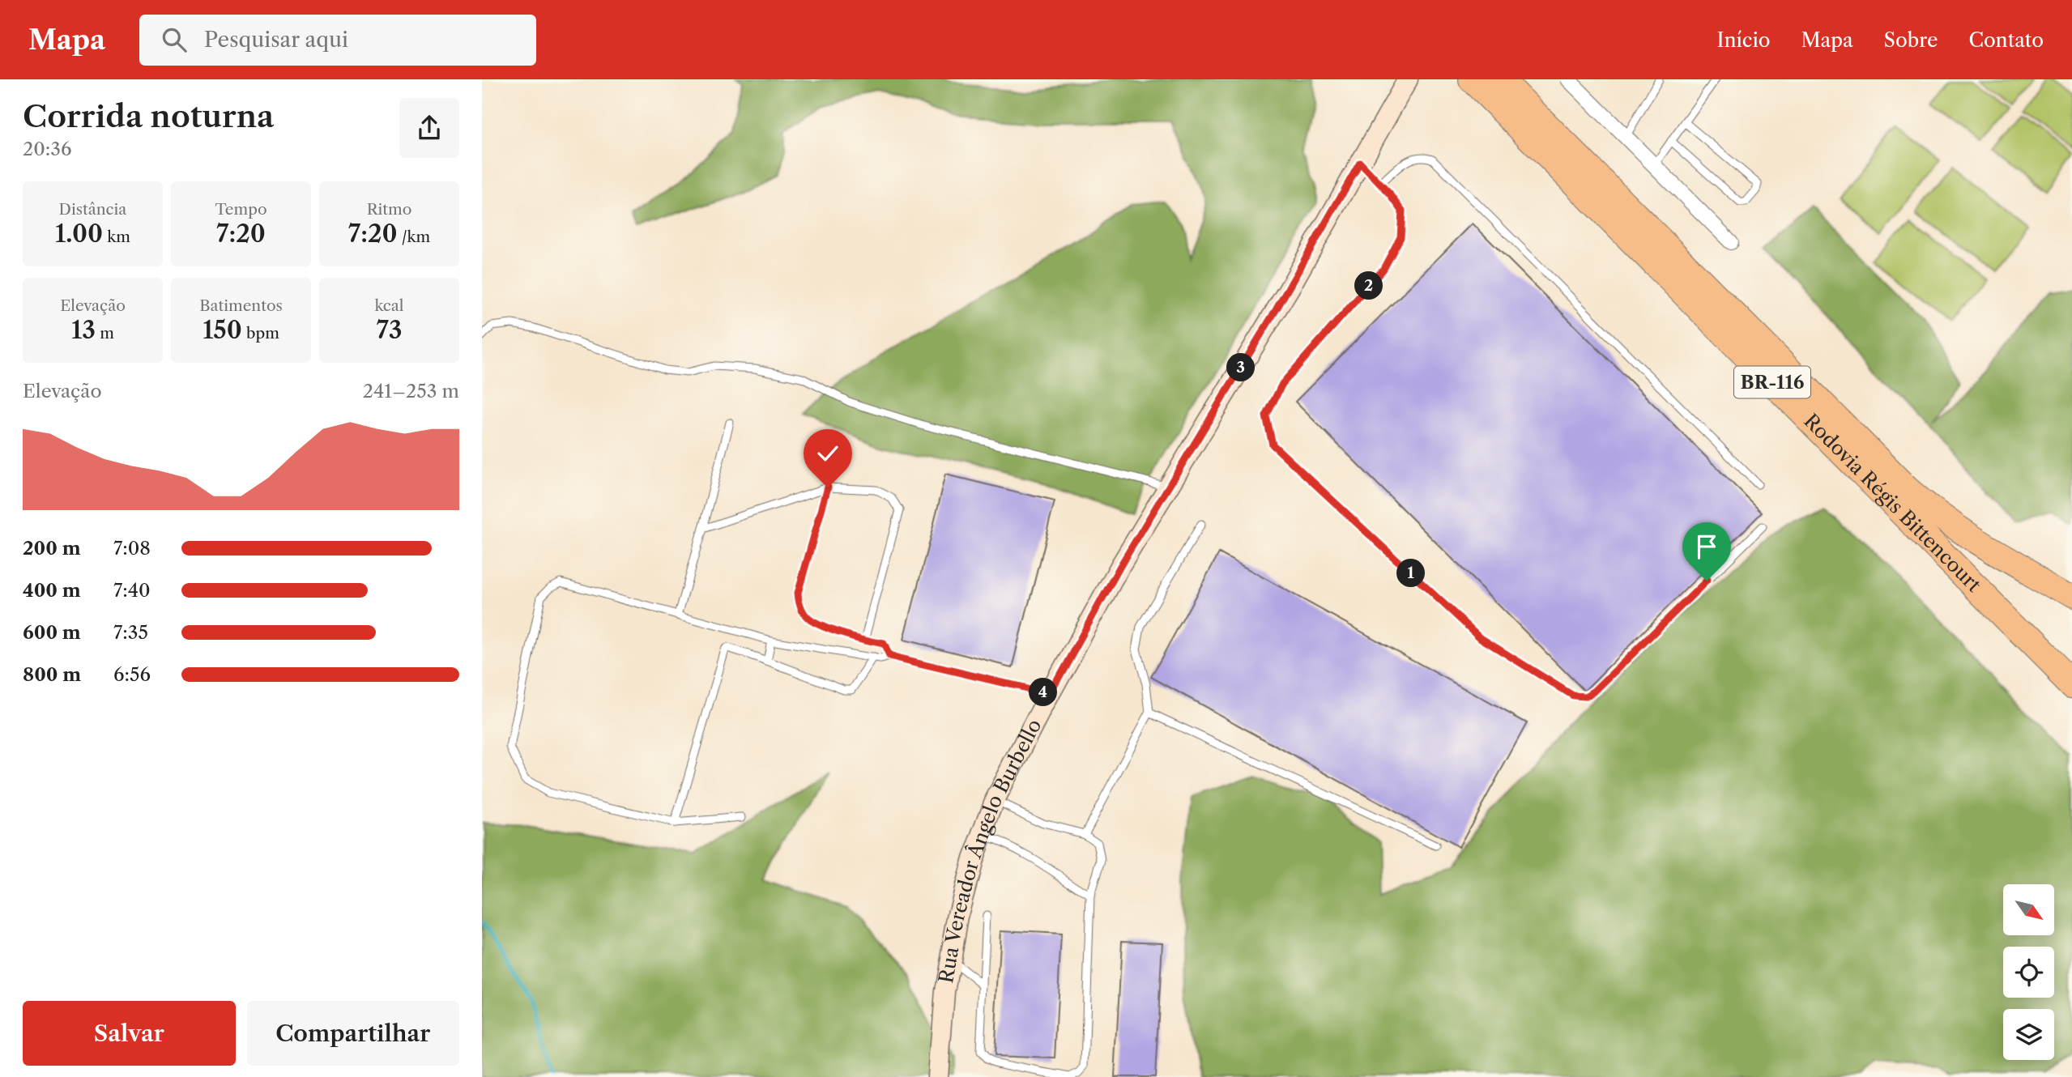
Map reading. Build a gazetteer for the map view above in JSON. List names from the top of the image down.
{
  "streets": {
    "highway": ["BR-116", "Rodovia Régis Bittencourt"],
    "main road": ["Rua Vereador Ângelo Burbello"]
  },
  "north": "bottom right",
  "page": {
    "header": "Mapa",
    "search": "Pesquisar aqui",
    "nav": [
      "Início",
      "Mapa",
      "Sobre",
      "Contato"
    ],
    "heading": ["Corrida noturna", "20:36"],
    "stats": [
      ["Distância", "1.00 km"],
      ["Tempo", "7:20"],
      ["Ritmo", "7:20 /km"],
      ["Elevação", "13 m"],
      ["Batimentos", "150 bpm"],
      ["kcal", "73"]
    ],
    "pins": [
      "2",
      "3",
      "1",
      "4"
    ],
    "chart": ["Elevação", "241–253 m"],
    "list": [
      {
        "name": "200 m",
        "note": "7:08"
      },
      {
        "name": "400 m",
        "note": "7:40"
      },
      {
        "name": "600 m",
        "note": "7:35"
      },
      {
        "name": "800 m",
        "note": "6:56"
      }
    ],
    "buttons": ["Salvar", "Compartilhar"]
  }
}
